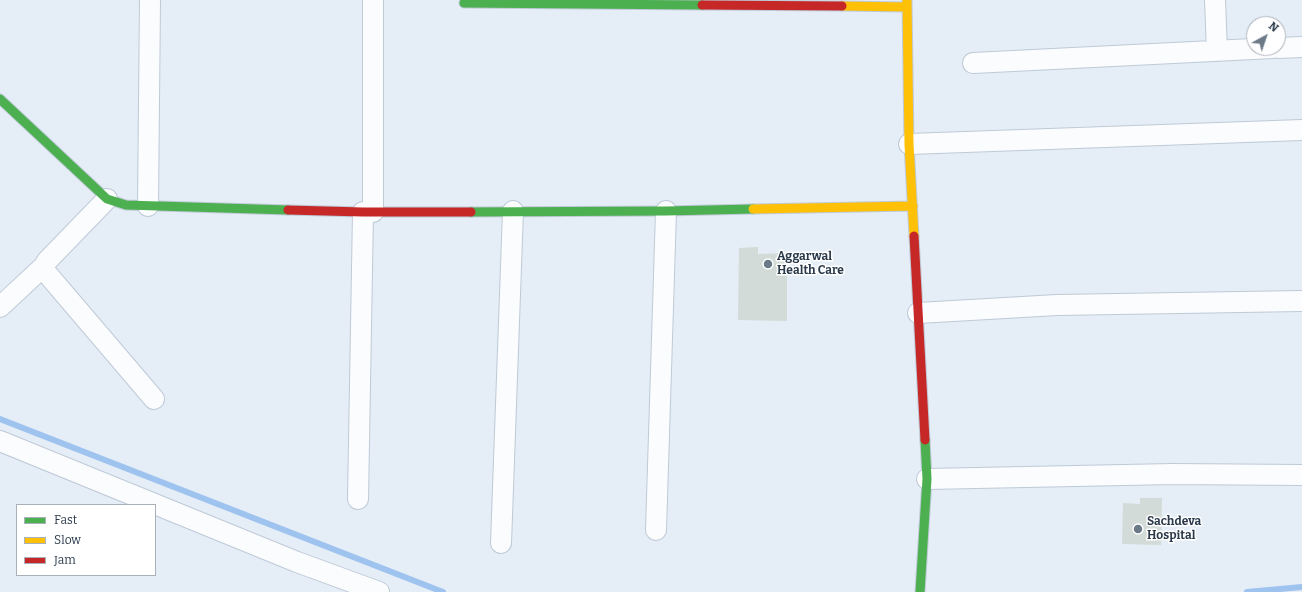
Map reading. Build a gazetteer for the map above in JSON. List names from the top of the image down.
{
  "places": ["Aggarwal Health Care", "Sachdeva Hospital"],
  "legend": ["Fast", "Slow", "Jam"],
  "north": "top right"
}
